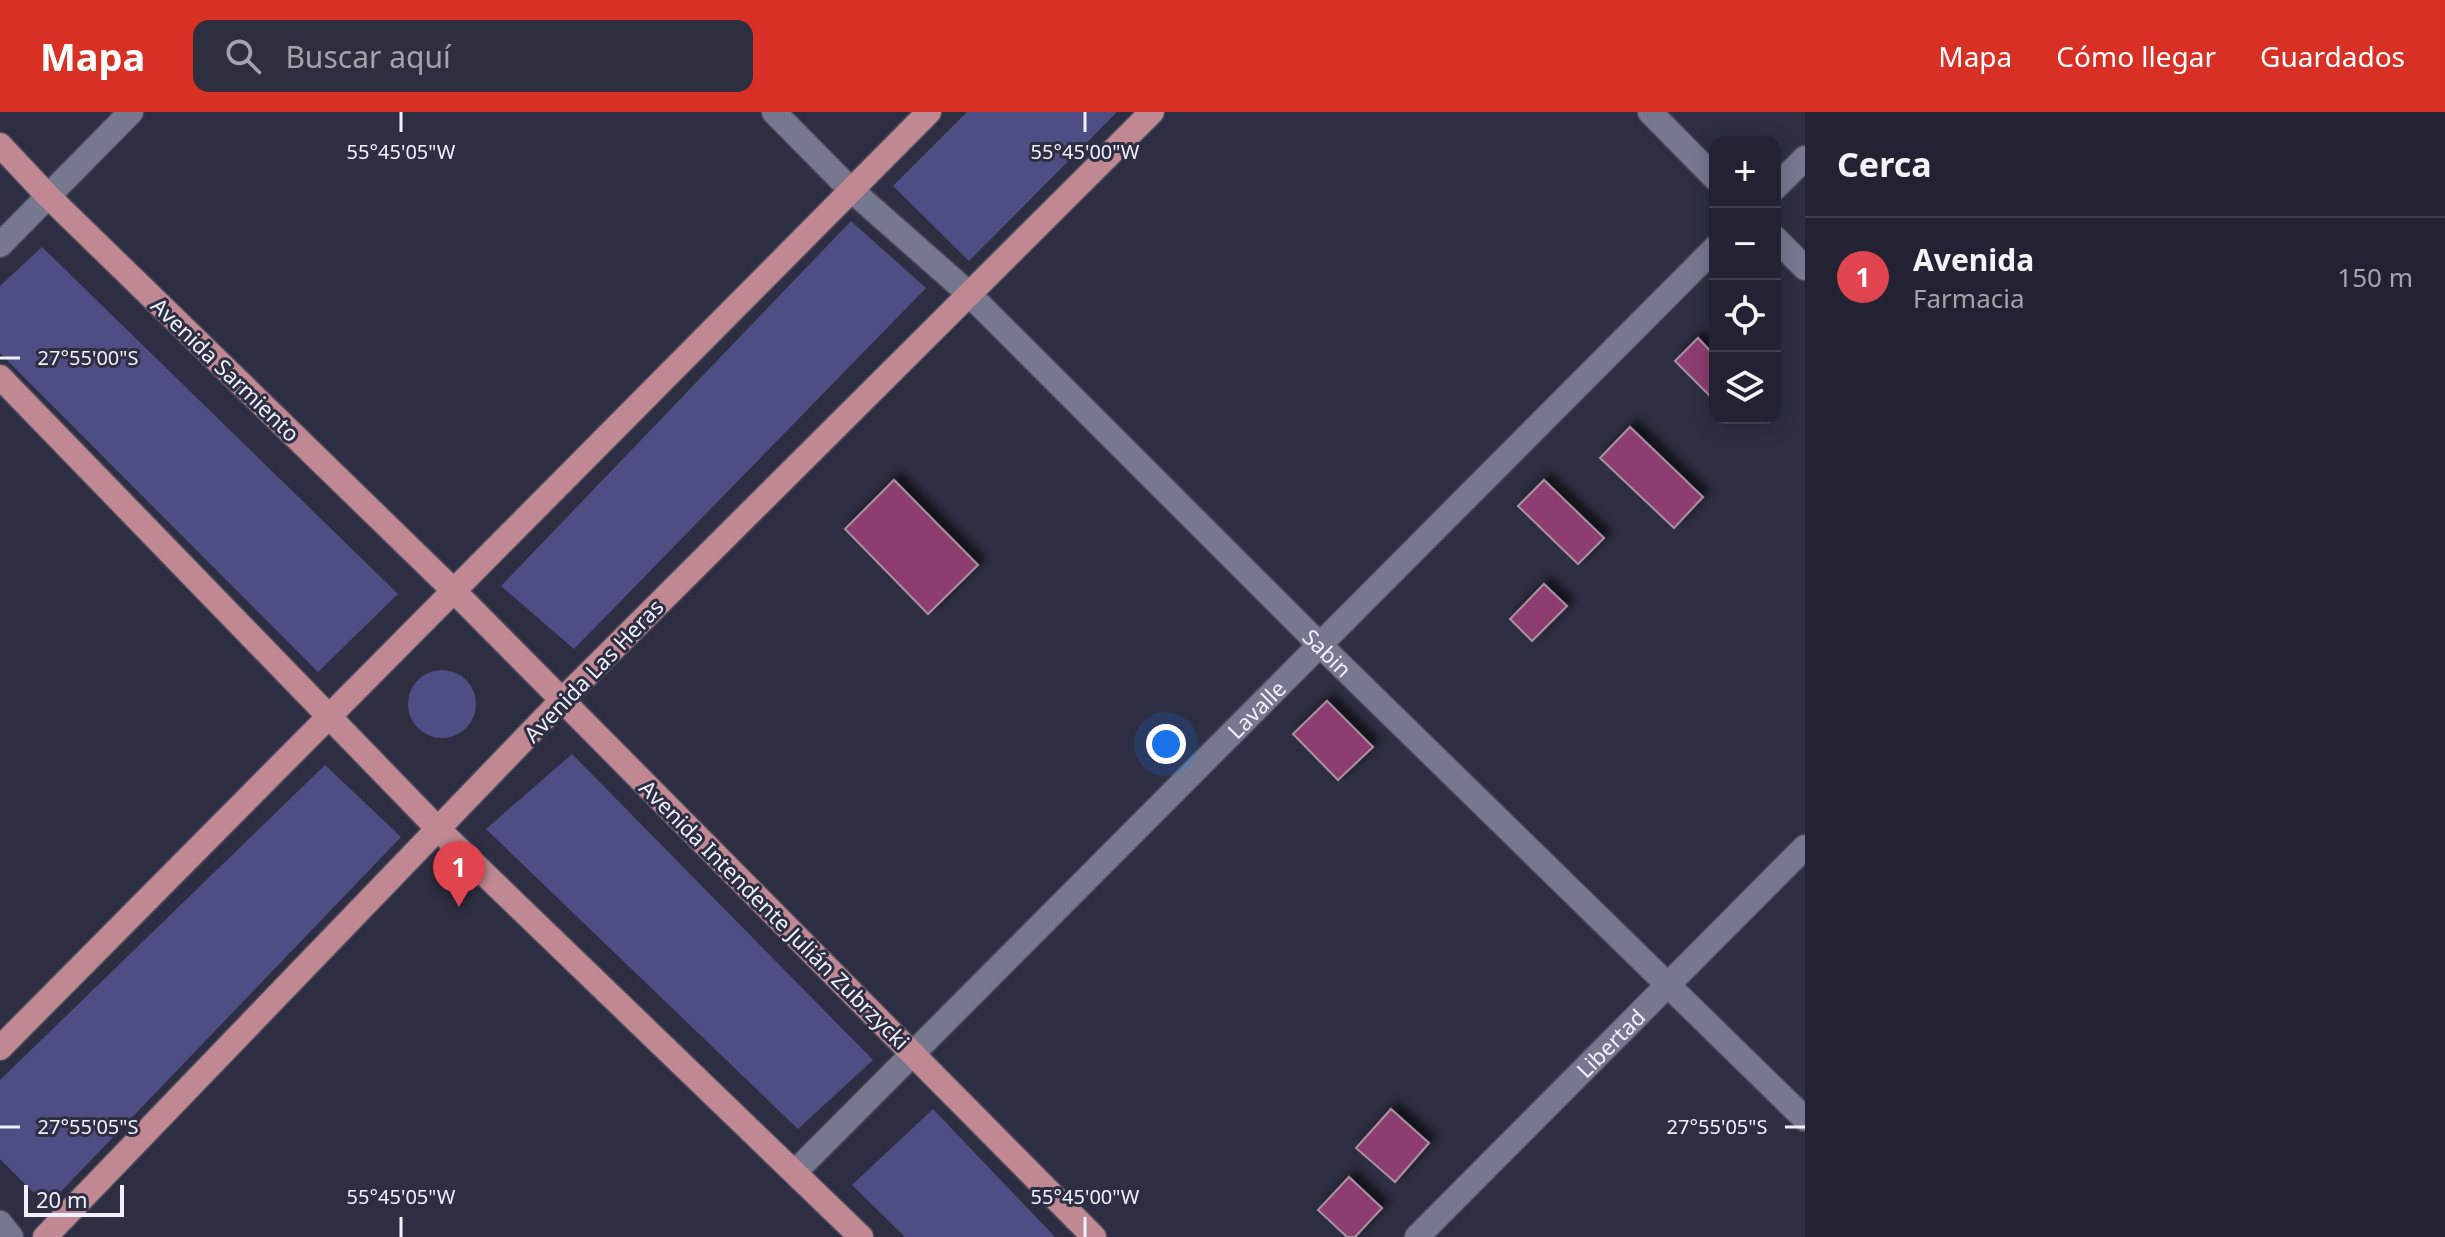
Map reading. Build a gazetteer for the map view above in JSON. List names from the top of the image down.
{
  "streets": {
    "main road": ["Avenida Sarmiento", "Avenida Las Heras", "Avenida Intendente Julián Zubrzycki"],
    "street": ["Sabin", "Lavalle", "Libertad"]
  },
  "crossings": [
    ["Avenida Sarmiento", "Avenida Intendente Julián Zubrzycki"],
    ["Sabin", "Avenida Las Heras"],
    ["Sabin", "Lavalle"],
    ["Sabin", "Libertad"],
    ["Avenida Las Heras", "Avenida Intendente Julián Zubrzycki"],
    ["Lavalle", "Avenida Intendente Julián Zubrzycki"]
  ],
  "scale_bar": "20 m",
  "page": {
    "header": "Mapa",
    "search": "Buscar aquí",
    "nav": ["Mapa", "Cómo llegar", "Guardados"],
    "heading": "Cerca",
    "map_buttons": ["+", "−"],
    "list": [
      {
        "mark": "1",
        "name": "Avenida",
        "note": "Farmacia",
        "value": "150 m"
      }
    ],
    "pins": "1",
    "scale": "20 m"
  },
  "coordinates": [
    "55°45'05\"W",
    "55°45'00\"W",
    "27°55'00\"S",
    "27°55'05\"S"
  ]
}
